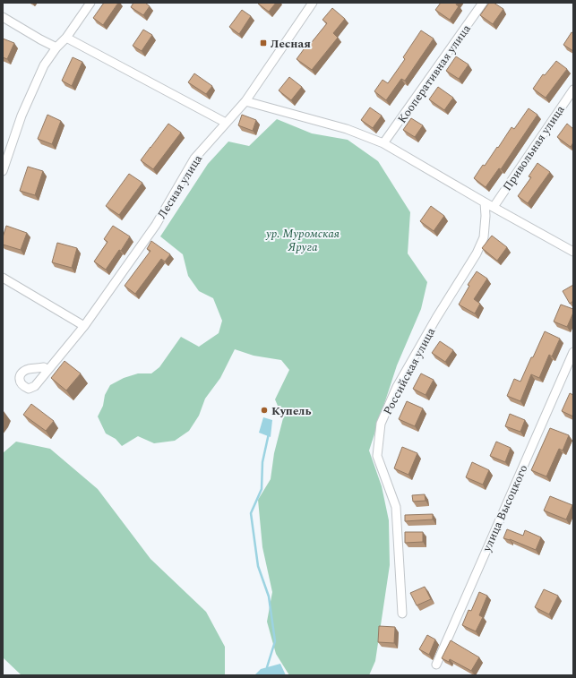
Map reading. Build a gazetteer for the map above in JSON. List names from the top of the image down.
{
  "streets": {
    "street": [
      "Кооперативная улица",
      "Привольная улица",
      "Лесная улица",
      "Российская улица",
      "улица Высоцкого"
    ]
  },
  "parks": ["ур. Муромская Яруга"],
  "places": {
    "transit": ["Лесная"],
    "other": ["Купель"]
  }
}
